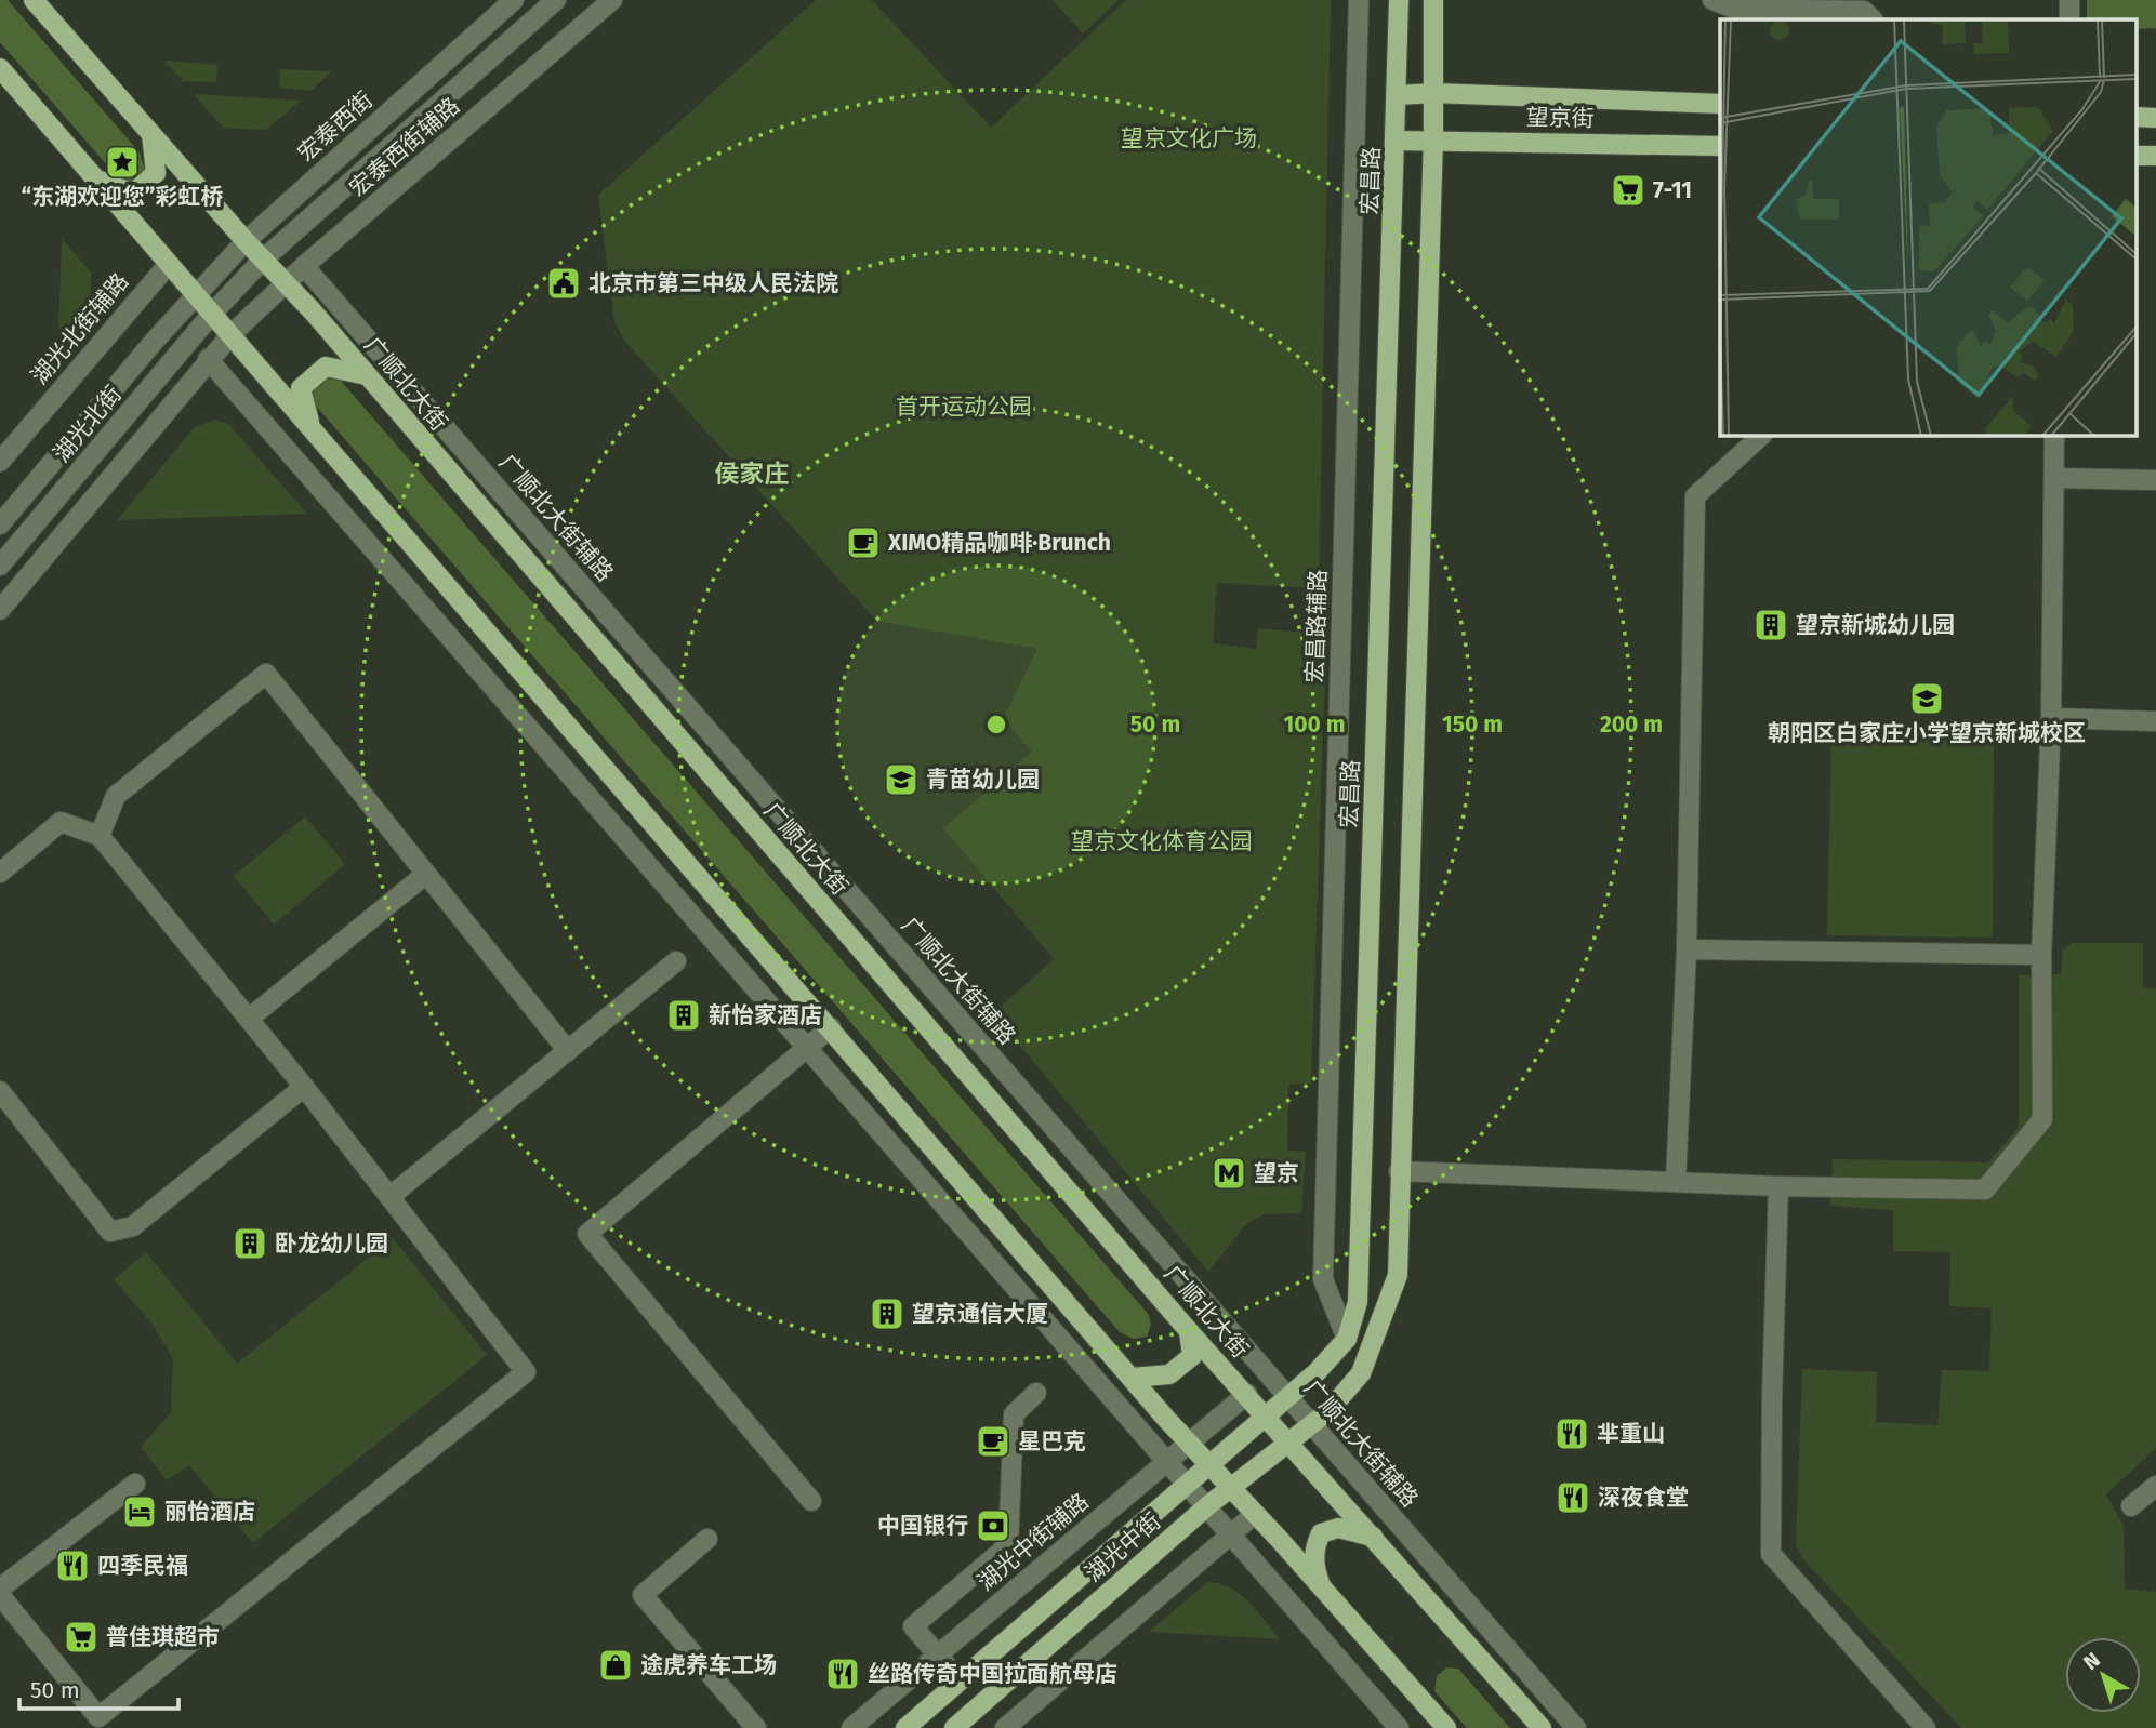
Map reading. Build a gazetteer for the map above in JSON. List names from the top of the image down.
{
  "streets": {
    "main road": [
      "望京街",
      "宏昌路",
      "广顺北大街",
      "湖光中街"
    ],
    "street": [
      "宏泰西街",
      "宏泰西街辅路",
      "湖光北街辅路",
      "湖光北街",
      "广顺北大街辅路",
      "宏昌路辅路",
      "湖光中街辅路"
    ]
  },
  "crossings": [
    ["望京街", "宏昌路"],
    ["宏泰西街", "广顺北大街"],
    ["宏泰西街", "湖光北街"],
    ["宏泰西街辅路", "广顺北大街"],
    ["宏泰西街辅路", "广顺北大街辅路"],
    ["宏昌路", "广顺北大街"],
    ["宏昌路", "广顺北大街辅路"],
    ["宏昌路", "宏昌路辅路"],
    ["宏昌路", "湖光中街"],
    ["广顺北大街", "湖光北街"],
    ["广顺北大街", "湖光中街辅路"],
    ["广顺北大街", "湖光中街"],
    ["广顺北大街辅路", "湖光中街"]
  ],
  "districts": ["侯家庄"],
  "parks": ["望京文化广场", "首开运动公园", "望京文化体育公园"],
  "places": {
    "place": ["“东湖欢迎您”彩虹桥"],
    "supermarket": ["7-11", "普佳琪超市"],
    "public building": ["北京市第三中级人民法院"],
    "cafe": ["XIMO精品咖啡·Brunch", "星巴克"],
    "building": [
      "望京新城幼儿园",
      "新怡家酒店",
      "卧龙幼儿园",
      "望京通信大厦"
    ],
    "school or university": ["朝阳区白家庄小学望京新城校区", "青苗幼儿园"],
    "metro station": ["望京"],
    "restaurant": [
      "芈重山",
      "深夜食堂",
      "四季民福",
      "丝路传奇中国拉面航母店"
    ],
    "hotel": ["丽怡酒店"],
    "bank": ["中国银行"],
    "shop": ["途虎养车工场"]
  },
  "scale_bar": "50 m",
  "north": "top left",
  "rings": [
    "50 m",
    "100 m",
    "150 m",
    "200 m"
  ]
}
